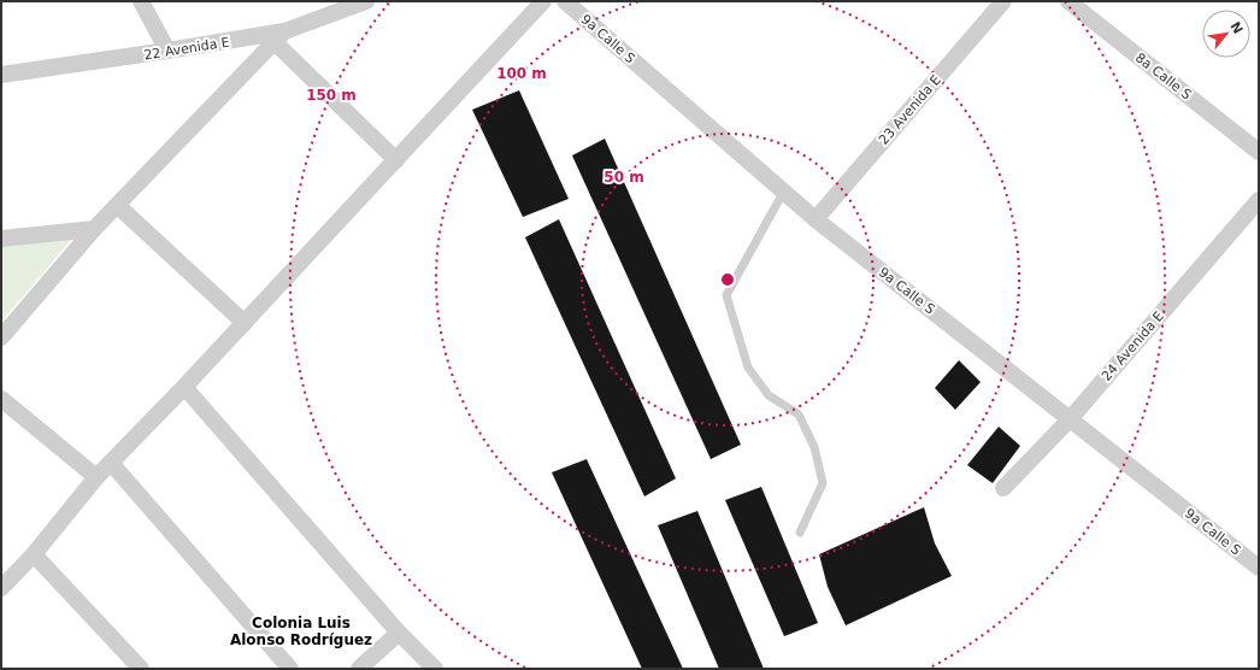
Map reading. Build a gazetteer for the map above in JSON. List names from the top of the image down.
{
  "streets": {
    "street": [
      "9a Calle S",
      "22 Avenida E",
      "8a Calle S",
      "23 Avenida E",
      "24 Avenida E"
    ]
  },
  "crossings": [
    ["9a Calle S", "23 Avenida E"],
    ["9a Calle S", "24 Avenida E"]
  ],
  "districts": ["Colonia Luis Alonso Rodríguez"],
  "north": "top right",
  "rings": ["100 m", "150 m", "50 m"]
}
